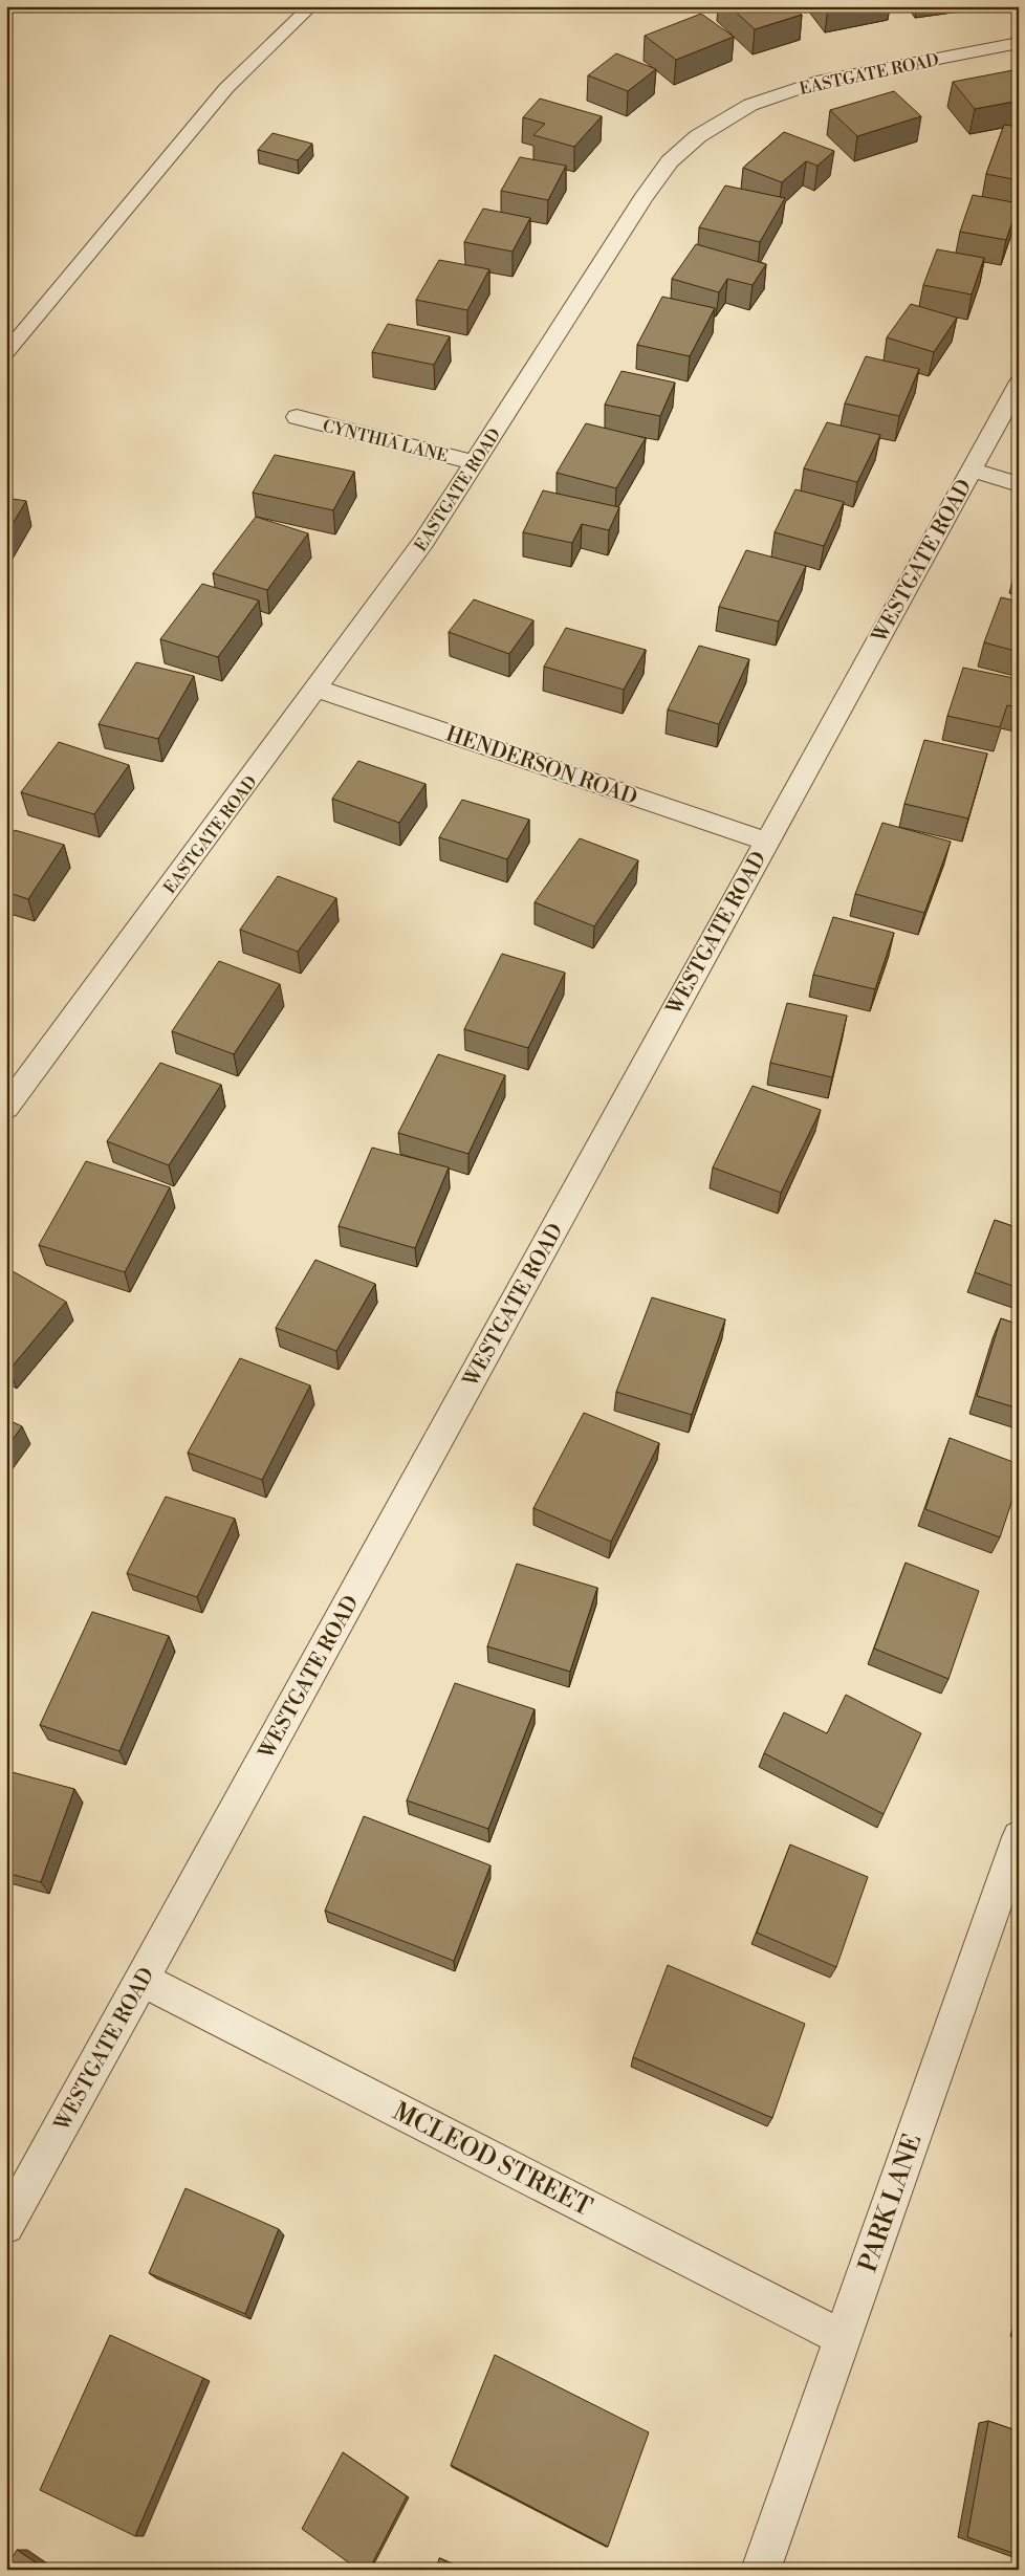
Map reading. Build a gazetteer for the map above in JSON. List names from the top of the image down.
{
  "streets": {
    "street": [
      "EASTGATE ROAD",
      "CYNTHIA LANE",
      "WESTGATE ROAD",
      "HENDERSON ROAD",
      "MCLEOD STREET",
      "PARK LANE"
    ]
  },
  "crossings": [
    ["EASTGATE ROAD", "CYNTHIA LANE"],
    ["EASTGATE ROAD", "HENDERSON ROAD"],
    ["WESTGATE ROAD", "HENDERSON ROAD"],
    ["WESTGATE ROAD", "MCLEOD STREET"],
    ["MCLEOD STREET", "PARK LANE"]
  ]
}
